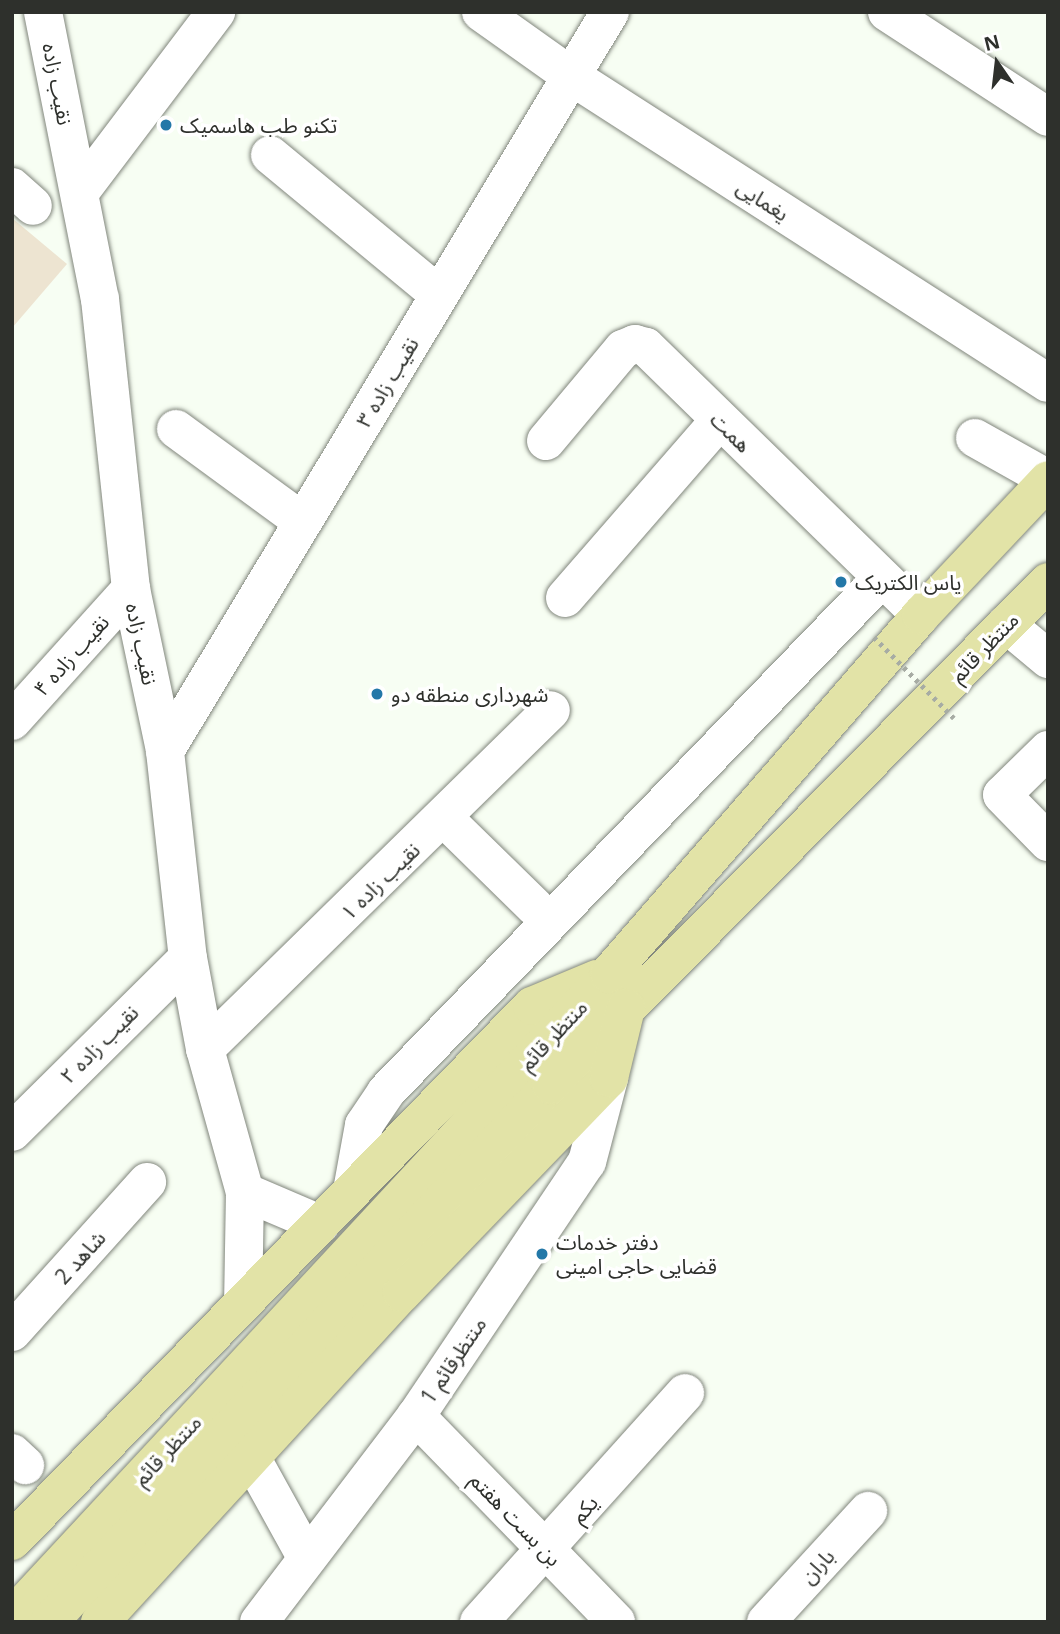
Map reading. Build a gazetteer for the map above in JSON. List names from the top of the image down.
{
  "streets": {
    "main road": ["منتظر قائم"],
    "street": [
      "نقیب زاده",
      "یغمایی",
      "نقیب زاده ۳",
      "همت",
      "نقیب زاده ۴",
      "نقیب زاده ۱",
      "نقیب زاده ۲",
      "شاهد 2",
      "منتظرقائم 1",
      "یکم",
      "بن بست هفتم",
      "باران"
    ]
  },
  "crossings": [
    ["نقیب زاده", "نقیب زاده ۳"],
    ["نقیب زاده", "نقیب زاده ۴"],
    ["نقیب زاده", "نقیب زاده ۱"],
    ["نقیب زاده", "نقیب زاده ۲"],
    ["یغمایی", "نقیب زاده ۳"],
    ["همت", "منتظر قائم"],
    ["منتظرقائم 1", "بن بست هفتم"],
    ["یکم", "بن بست هفتم"]
  ],
  "places": [
    "تکنو طب هاسمیک",
    "یاس الکتریک",
    "شهرداری منطقه دو",
    "دفتر خدمات قضایی حاجی امینی"
  ],
  "north": "top"
}
